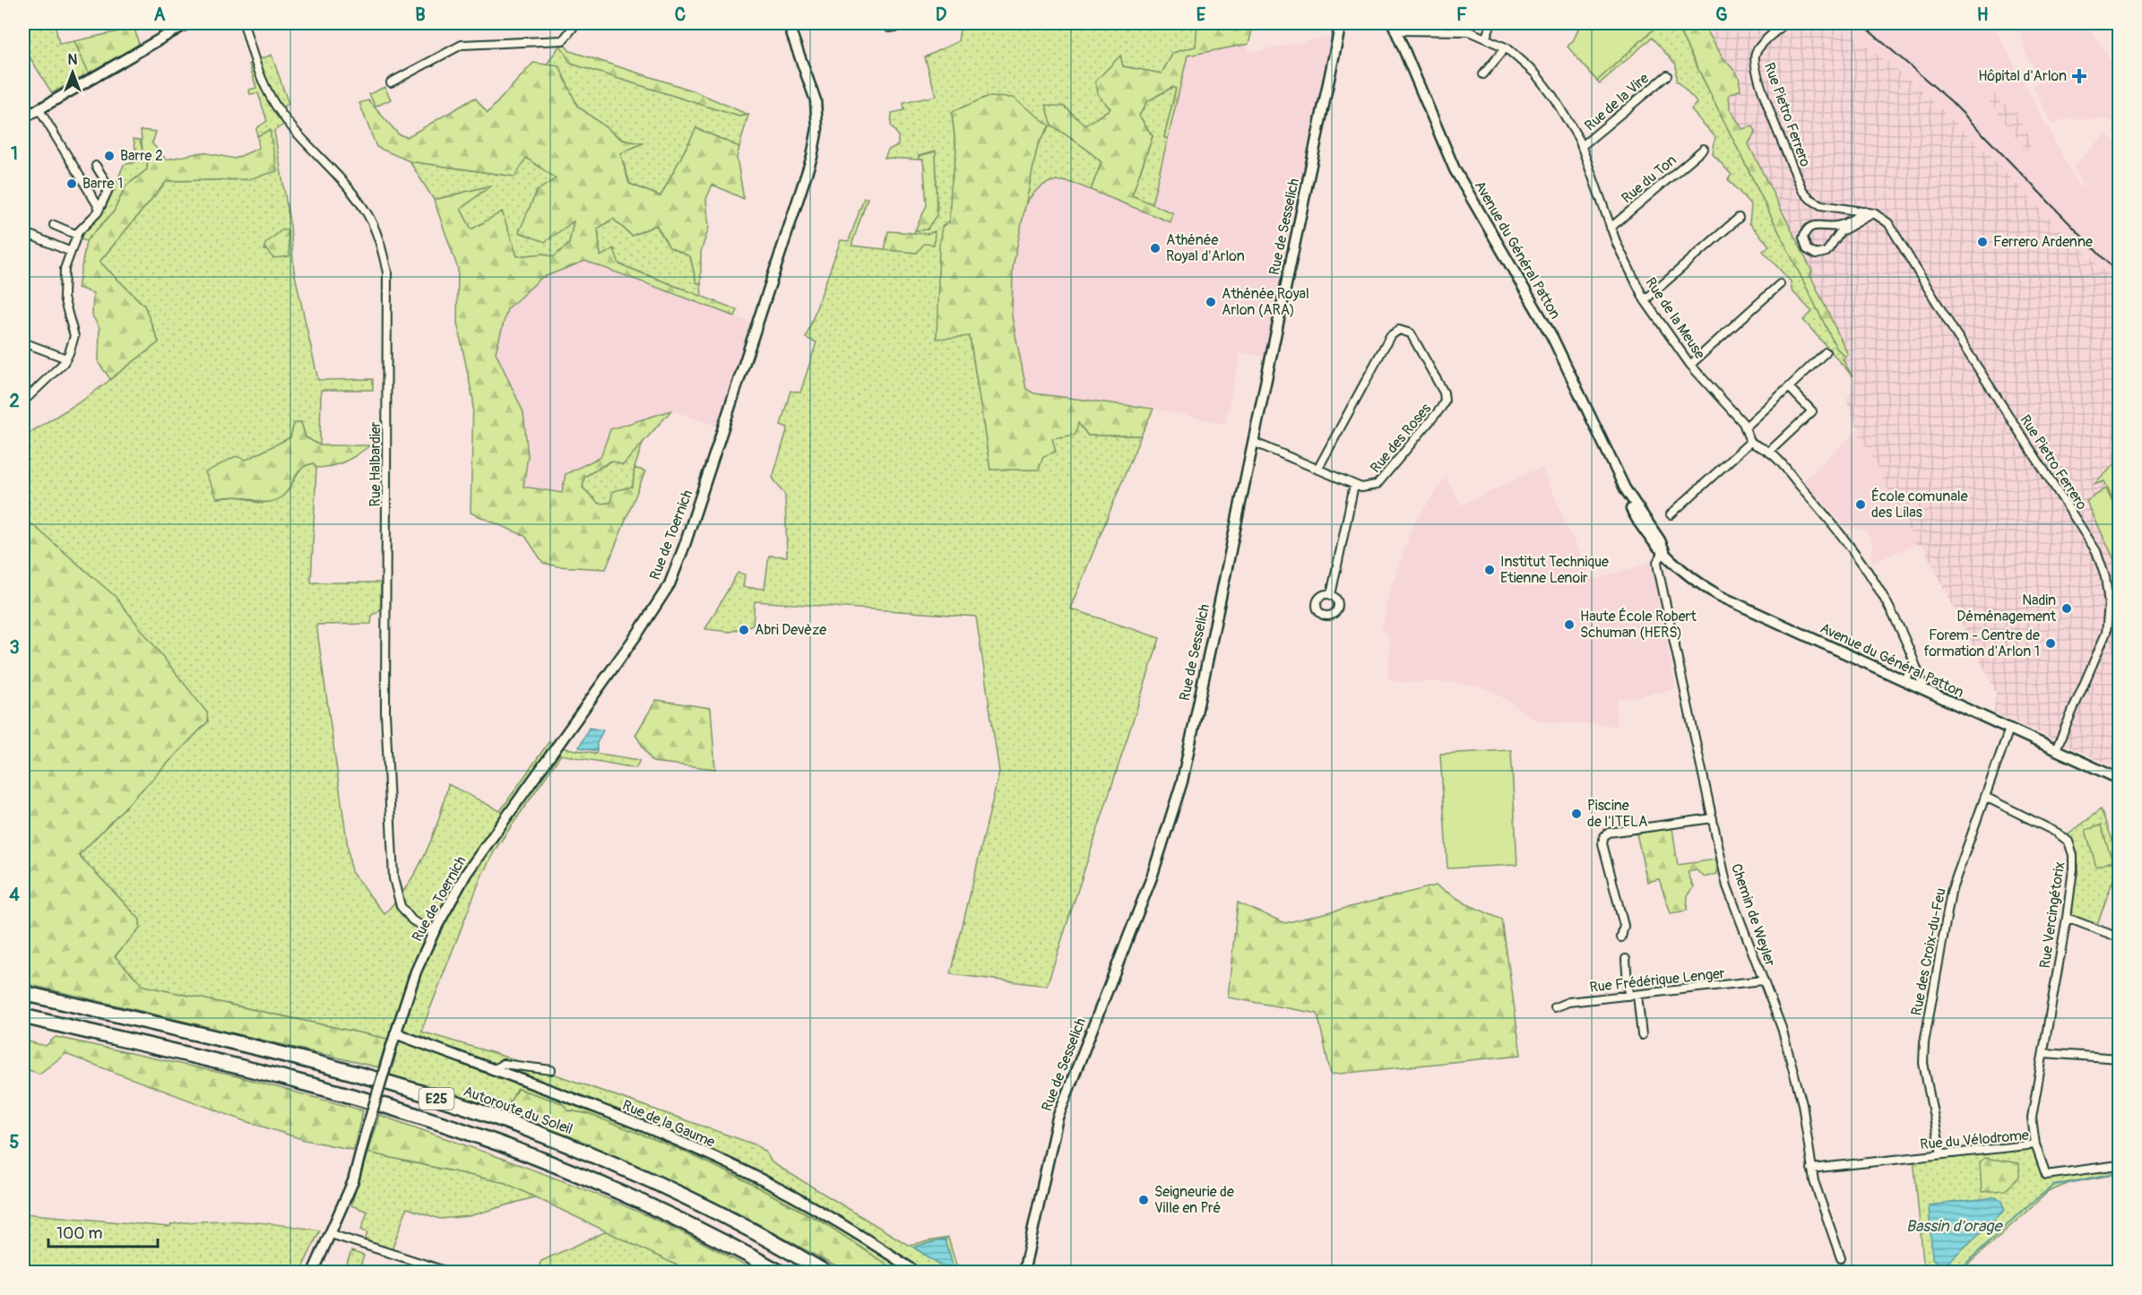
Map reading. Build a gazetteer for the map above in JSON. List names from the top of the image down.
{
  "streets": {
    "highway": ["E25", "Autoroute du Soleil"],
    "main road": [
      "Rue de Sesselich",
      "Avenue du Général Patton",
      "Rue de Toernich",
      "Rue de la Gaume"
    ],
    "street": [
      "Rue de la Vire",
      "Rue Pietro Ferrero",
      "Rue du Ton",
      "Rue de la Meuse",
      "Rue des Roses",
      "Rue Halbardier",
      "Chemin de Weyler",
      "Rue Vercingétorix",
      "Rue des Croix-du-Feu",
      "Rue Frédérique Lenger",
      "Rue du Vélodrome"
    ]
  },
  "crossings": [
    ["Rue de la Vire", "Rue de la Meuse"],
    ["Rue Pietro Ferrero", "Avenue du Général Patton"],
    ["Rue du Ton", "Rue de la Meuse"],
    ["Rue de Sesselich", "Rue des Roses"],
    ["Avenue du Général Patton", "Rue de la Meuse"],
    ["Avenue du Général Patton", "Chemin de Weyler"],
    ["Avenue du Général Patton", "Rue des Croix-du-Feu"],
    ["Rue Halbardier", "Rue de Toernich"],
    ["Rue de Toernich", "Rue de la Gaume"],
    ["Chemin de Weyler", "Rue Frédérique Lenger"],
    ["Chemin de Weyler", "Rue du Vélodrome"],
    ["Rue Vercingétorix", "Rue des Croix-du-Feu"],
    ["Rue Vercingétorix", "Rue du Vélodrome"],
    ["Rue des Croix-du-Feu", "Rue du Vélodrome"]
  ],
  "water": ["Bassin d'orage"],
  "places": {
    "health": ["Hôpital d'Arlon"],
    "other": [
      "Barre 2",
      "Barre 1",
      "Ferrero Ardenne",
      "Athénée Royal d'Arlon",
      "Athénée Royal Arlon (ARA)",
      "École comunale des Lilas",
      "Institut Technique Etienne Lenoir",
      "Nadin Déménagement",
      "Haute École Robert Schuman (HERS)",
      "Abri Devèze",
      "Forem - Centre de formation d'Arlon 1",
      "Piscine de l'ITELA",
      "Seigneurie de Ville en Pré"
    ]
  },
  "scale_bar": "100 m",
  "north": "top",
  "grid": {
    "columns": [
      "A",
      "B",
      "C",
      "D",
      "E",
      "F",
      "G",
      "H"
    ],
    "rows": [
      "1",
      "2",
      "3",
      "4",
      "5"
    ]
  }
}
